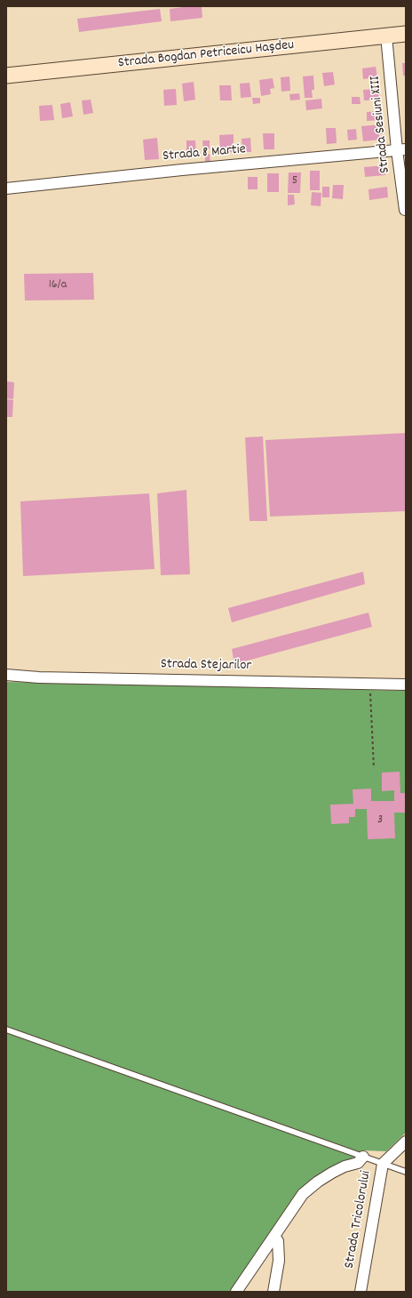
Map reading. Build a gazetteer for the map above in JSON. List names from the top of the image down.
{
  "streets": {
    "main road": ["Strada Bogdan Petriceicu Hașdeu"],
    "street": [
      "Strada Sesiuni XIII",
      "Strada 8 Martie",
      "Strada Stejarilor",
      "Strada Tricolorului"
    ]
  },
  "crossings": [
    ["Strada Bogdan Petriceicu Hașdeu", "Strada Sesiuni XIII"],
    ["Strada Sesiuni XIII", "Strada 8 Martie"]
  ],
  "house_numbers": ["5", "16/a", "3"]
}
